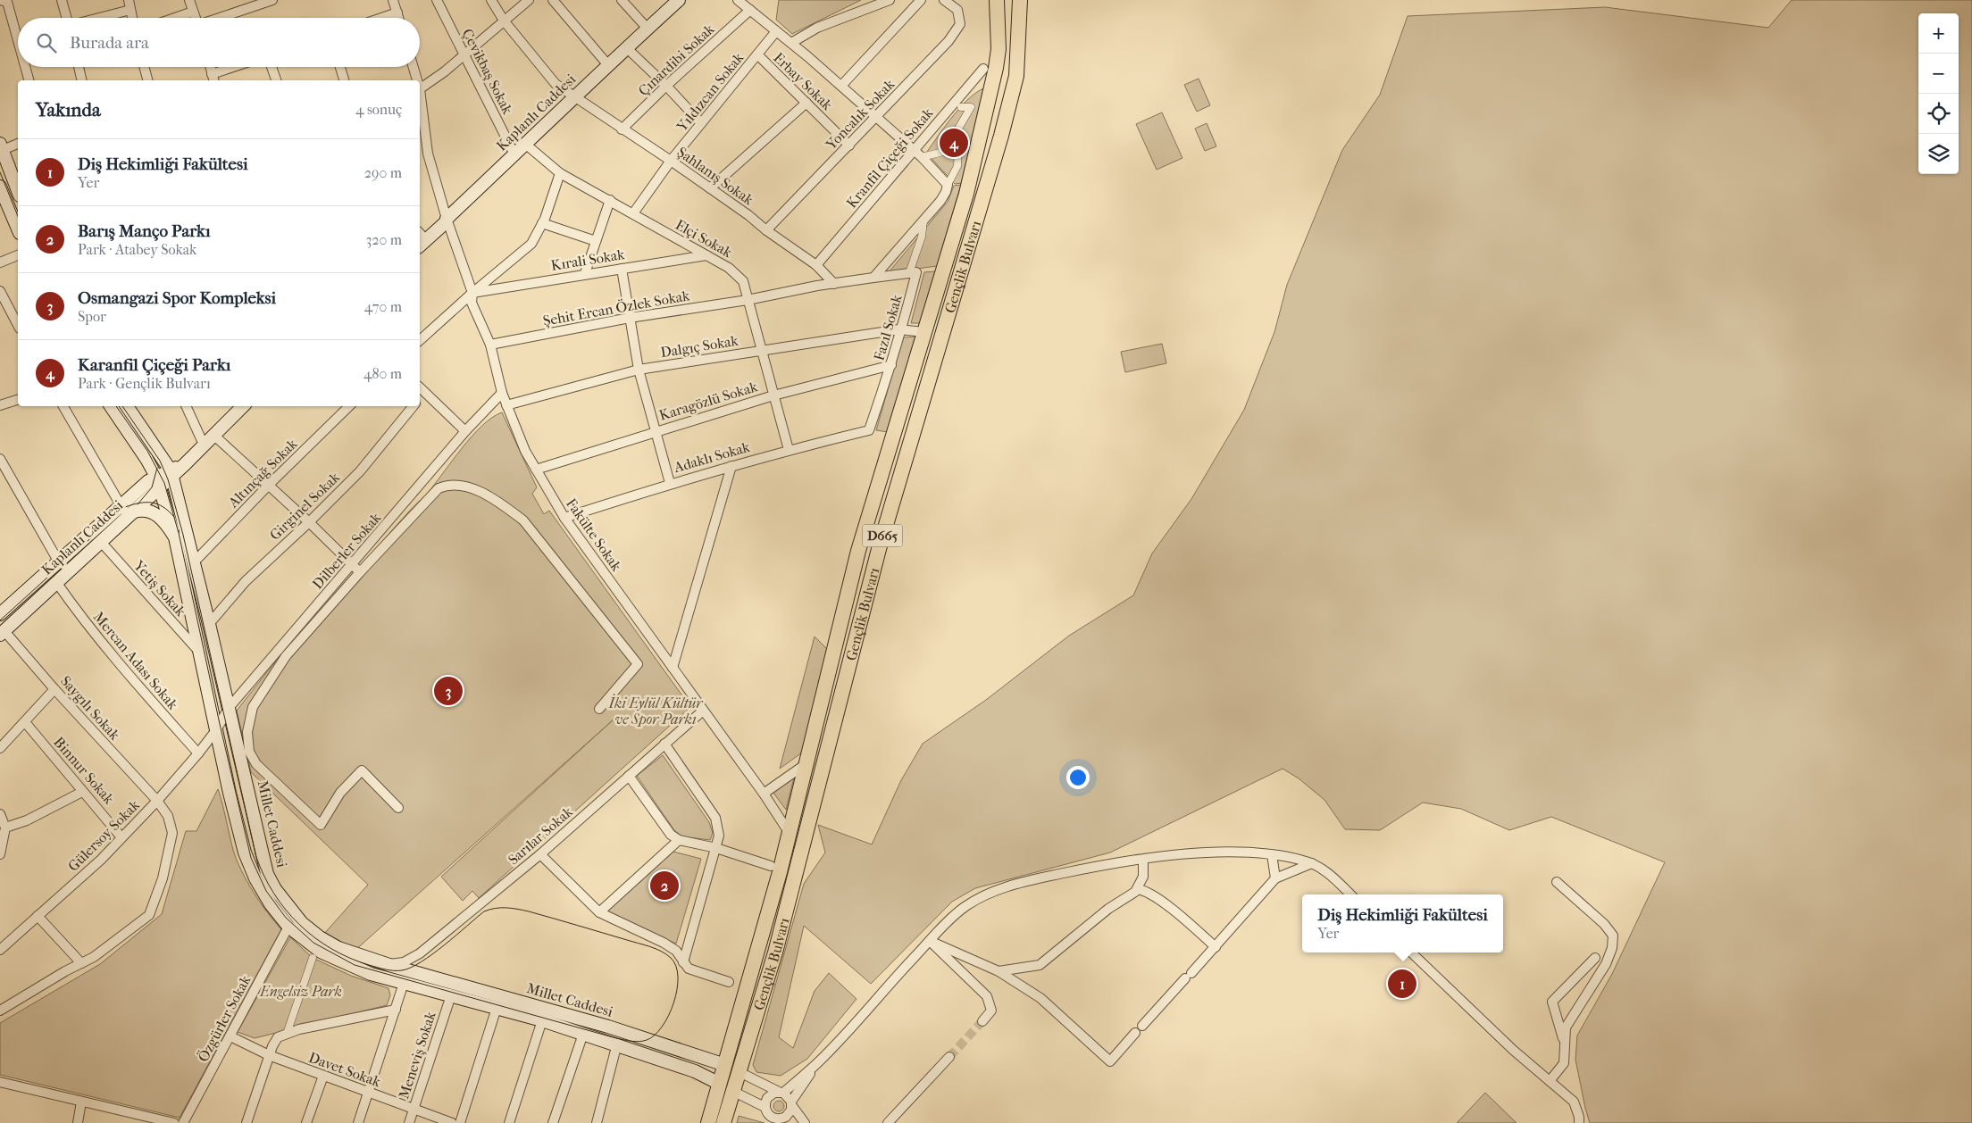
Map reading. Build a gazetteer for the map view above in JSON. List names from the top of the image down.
{
  "streets": {
    "highway": ["Gençlik Bulvarı", "D665"],
    "main road": ["Kaplanlı Caddesi", "Millet Caddesi"],
    "street": [
      "Çınardibi Sokak",
      "Çevikbaş Sokak",
      "Erbay Sokak",
      "Yıldızcan Sokak",
      "Yoncalık Sokak",
      "Kranfil Çiçeği Sokak",
      "Şahlanış Sokak",
      "Elçi Sokak",
      "Kırali Sokak",
      "Şehit Ercan Özlek Sokak",
      "Fazıl Sokak",
      "Dalgıç Sokak",
      "Karagözlü Sokak",
      "Adaklı Sokak",
      "Altınçağ Sokak",
      "Girginel Sokak",
      "Fakülte Sokak",
      "Dilberler Sokak",
      "Yetiş Sokak",
      "Mercan Adası Sokak",
      "Saygılı Sokak",
      "Binnur Sokak",
      "Gülersoy Sokak",
      "Sarılar Sokak",
      "Özgürler Sokak",
      "Meneviş Sokak",
      "Davet Sokak"
    ]
  },
  "crossings": [
    ["Çınardibi Sokak", "Şahlanış Sokak"],
    ["Çevikbaş Sokak", "Kaplanlı Caddesi"],
    ["Erbay Sokak", "Yıldızcan Sokak"],
    ["Erbay Sokak", "Yoncalık Sokak"],
    ["Yıldızcan Sokak", "Şahlanış Sokak"],
    ["Yıldızcan Sokak", "Elçi Sokak"],
    ["Kaplanlı Caddesi", "Şahlanış Sokak"],
    ["Kaplanlı Caddesi", "Elçi Sokak"],
    ["Kaplanlı Caddesi", "Fakülte Sokak"],
    ["Kaplanlı Caddesi", "Yetiş Sokak"],
    ["Kaplanlı Caddesi", "Mercan Adası Sokak"],
    ["Kaplanlı Caddesi", "Saygılı Sokak"],
    ["Kaplanlı Caddesi", "Millet Caddesi"],
    ["Yoncalık Sokak", "Şahlanış Sokak"],
    ["Kranfil Çiçeği Sokak", "Şahlanış Sokak"],
    ["Şahlanış Sokak", "Fazıl Sokak"],
    ["Elçi Sokak", "Kırali Sokak"],
    ["Elçi Sokak", "Şehit Ercan Özlek Sokak"],
    ["Elçi Sokak", "Dalgıç Sokak"],
    ["Elçi Sokak", "Karagözlü Sokak"],
    ["Elçi Sokak", "Adaklı Sokak"],
    ["Kırali Sokak", "Fakülte Sokak"],
    ["Gençlik Bulvarı", "Dalgıç Sokak"],
    ["Gençlik Bulvarı", "Fakülte Sokak"],
    ["Gençlik Bulvarı", "Millet Caddesi"],
    ["Şehit Ercan Özlek Sokak", "Fakülte Sokak"],
    ["Fazıl Sokak", "Dalgıç Sokak"],
    ["Fazıl Sokak", "Karagözlü Sokak"],
    ["Fazıl Sokak", "Adaklı Sokak"],
    ["Dalgıç Sokak", "Fakülte Sokak"],
    ["Karagözlü Sokak", "Fakülte Sokak"],
    ["Adaklı Sokak", "Fakülte Sokak"],
    ["Altınçağ Sokak", "Millet Caddesi"],
    ["Girginel Sokak", "Millet Caddesi"],
    ["Fakülte Sokak", "Dilberler Sokak"],
    ["Fakülte Sokak", "Sarılar Sokak"],
    ["Dilberler Sokak", "Millet Caddesi"],
    ["Dilberler Sokak", "Gülersoy Sokak"],
    ["Yetiş Sokak", "Millet Caddesi"],
    ["Mercan Adası Sokak", "Gülersoy Sokak"],
    ["Saygılı Sokak", "Gülersoy Sokak"],
    ["Binnur Sokak", "Gülersoy Sokak"],
    ["Millet Caddesi", "Gülersoy Sokak"],
    ["Millet Caddesi", "Sarılar Sokak"],
    ["Millet Caddesi", "Özgürler Sokak"],
    ["Millet Caddesi", "Meneviş Sokak"],
    ["Özgürler Sokak", "Davet Sokak"],
    ["Meneviş Sokak", "Davet Sokak"]
  ],
  "parks": ["İki Eylül Kültür ve Spor Parkı", "Engelsiz Park"],
  "page": {
    "map_buttons": ["+", "−"],
    "search": "Burada ara",
    "heading": ["Yakında", "4 sonuç"],
    "pins": [
      "4",
      "3",
      "2",
      "1"
    ],
    "list": [
      {
        "mark": "1",
        "name": "Diş Hekimliği Fakültesi",
        "note": "Yer",
        "value": "290 m"
      },
      {
        "mark": "2",
        "name": "Barış Manço Parkı",
        "note": "Park · Atabey Sokak",
        "value": "320 m"
      },
      {
        "mark": "3",
        "name": "Osmangazi Spor Kompleksi",
        "note": "Spor",
        "value": "470 m"
      },
      {
        "mark": "4",
        "name": "Karanfil Çiçeği Parkı",
        "note": "Park · Gençlik Bulvarı",
        "value": "480 m"
      }
    ],
    "popup": ["Diş Hekimliği Fakültesi", "Yer"]
  }
}
